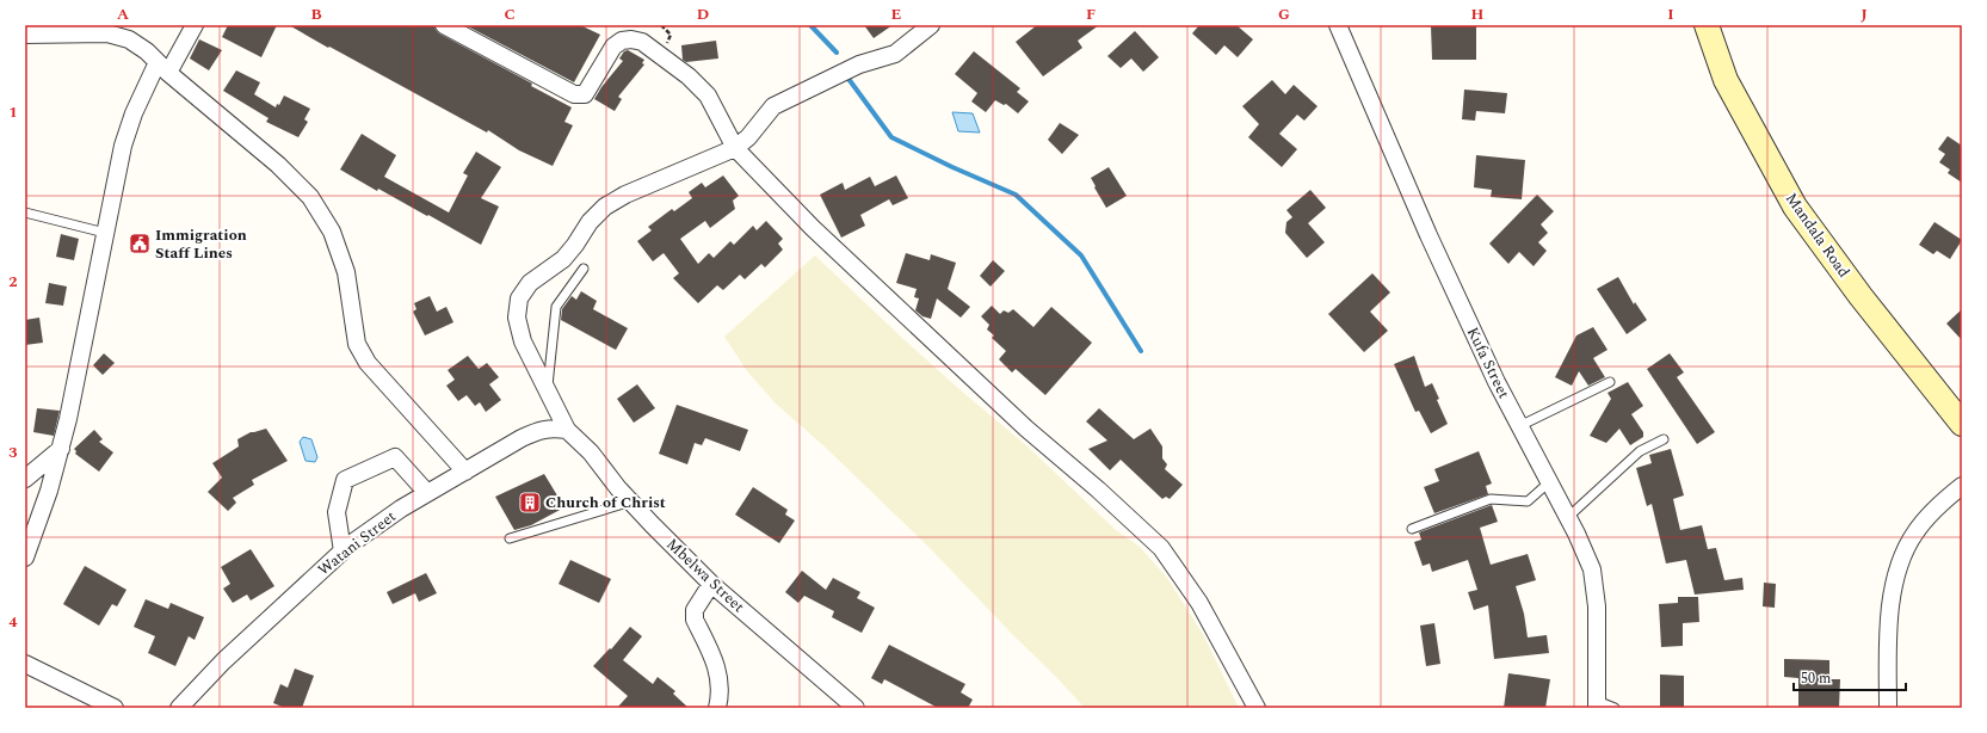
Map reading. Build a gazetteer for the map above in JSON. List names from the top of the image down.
{
  "streets": {
    "street": [
      "Mandala Road",
      "Kufa Street",
      "Watani Street",
      "Mbelwa Street"
    ]
  },
  "crossings": [
    ["Watani Street", "Mbelwa Street"]
  ],
  "places": {
    "public building": ["Immigration Staff Lines"],
    "building": ["Church of Christ"]
  },
  "scale_bar": "50 m",
  "grid": {
    "columns": [
      "A",
      "B",
      "C",
      "D",
      "E",
      "F",
      "G",
      "H",
      "I",
      "J"
    ],
    "rows": [
      "1",
      "2",
      "3",
      "4"
    ]
  }
}
